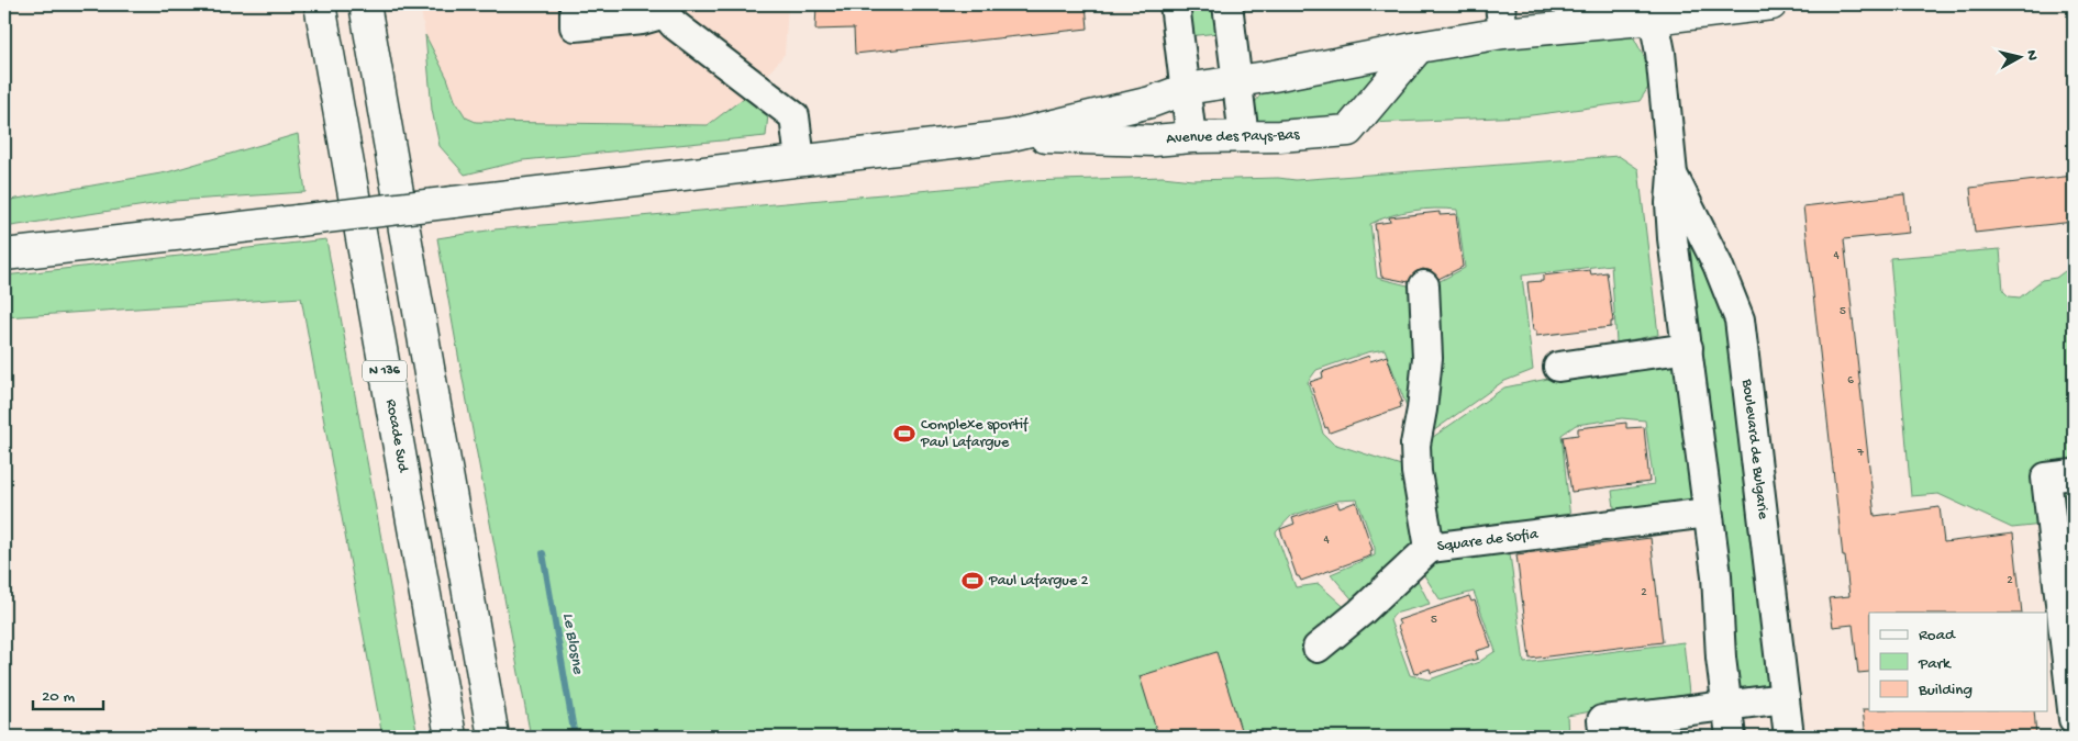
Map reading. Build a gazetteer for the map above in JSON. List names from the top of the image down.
{
  "streets": {
    "main road": ["Avenue des Pays-Bas", "N 136", "Rocade Sud"],
    "street": ["Boulevard de Bulgarie", "Square de Sofia"]
  },
  "crossings": [
    ["Avenue des Pays-Bas", "Boulevard de Bulgarie"],
    ["Boulevard de Bulgarie", "Square de Sofia"]
  ],
  "water": ["Le Blosne"],
  "places": {
    "sports": ["Complexe sportif Paul Lafargue", "Paul Lafargue 2"]
  },
  "house_numbers": [
    "4",
    "5",
    "6",
    "7",
    "4",
    "2",
    "2",
    "5"
  ],
  "legend": ["Road", "Park", "Building"],
  "scale_bar": "20 m",
  "north": "right"
}
